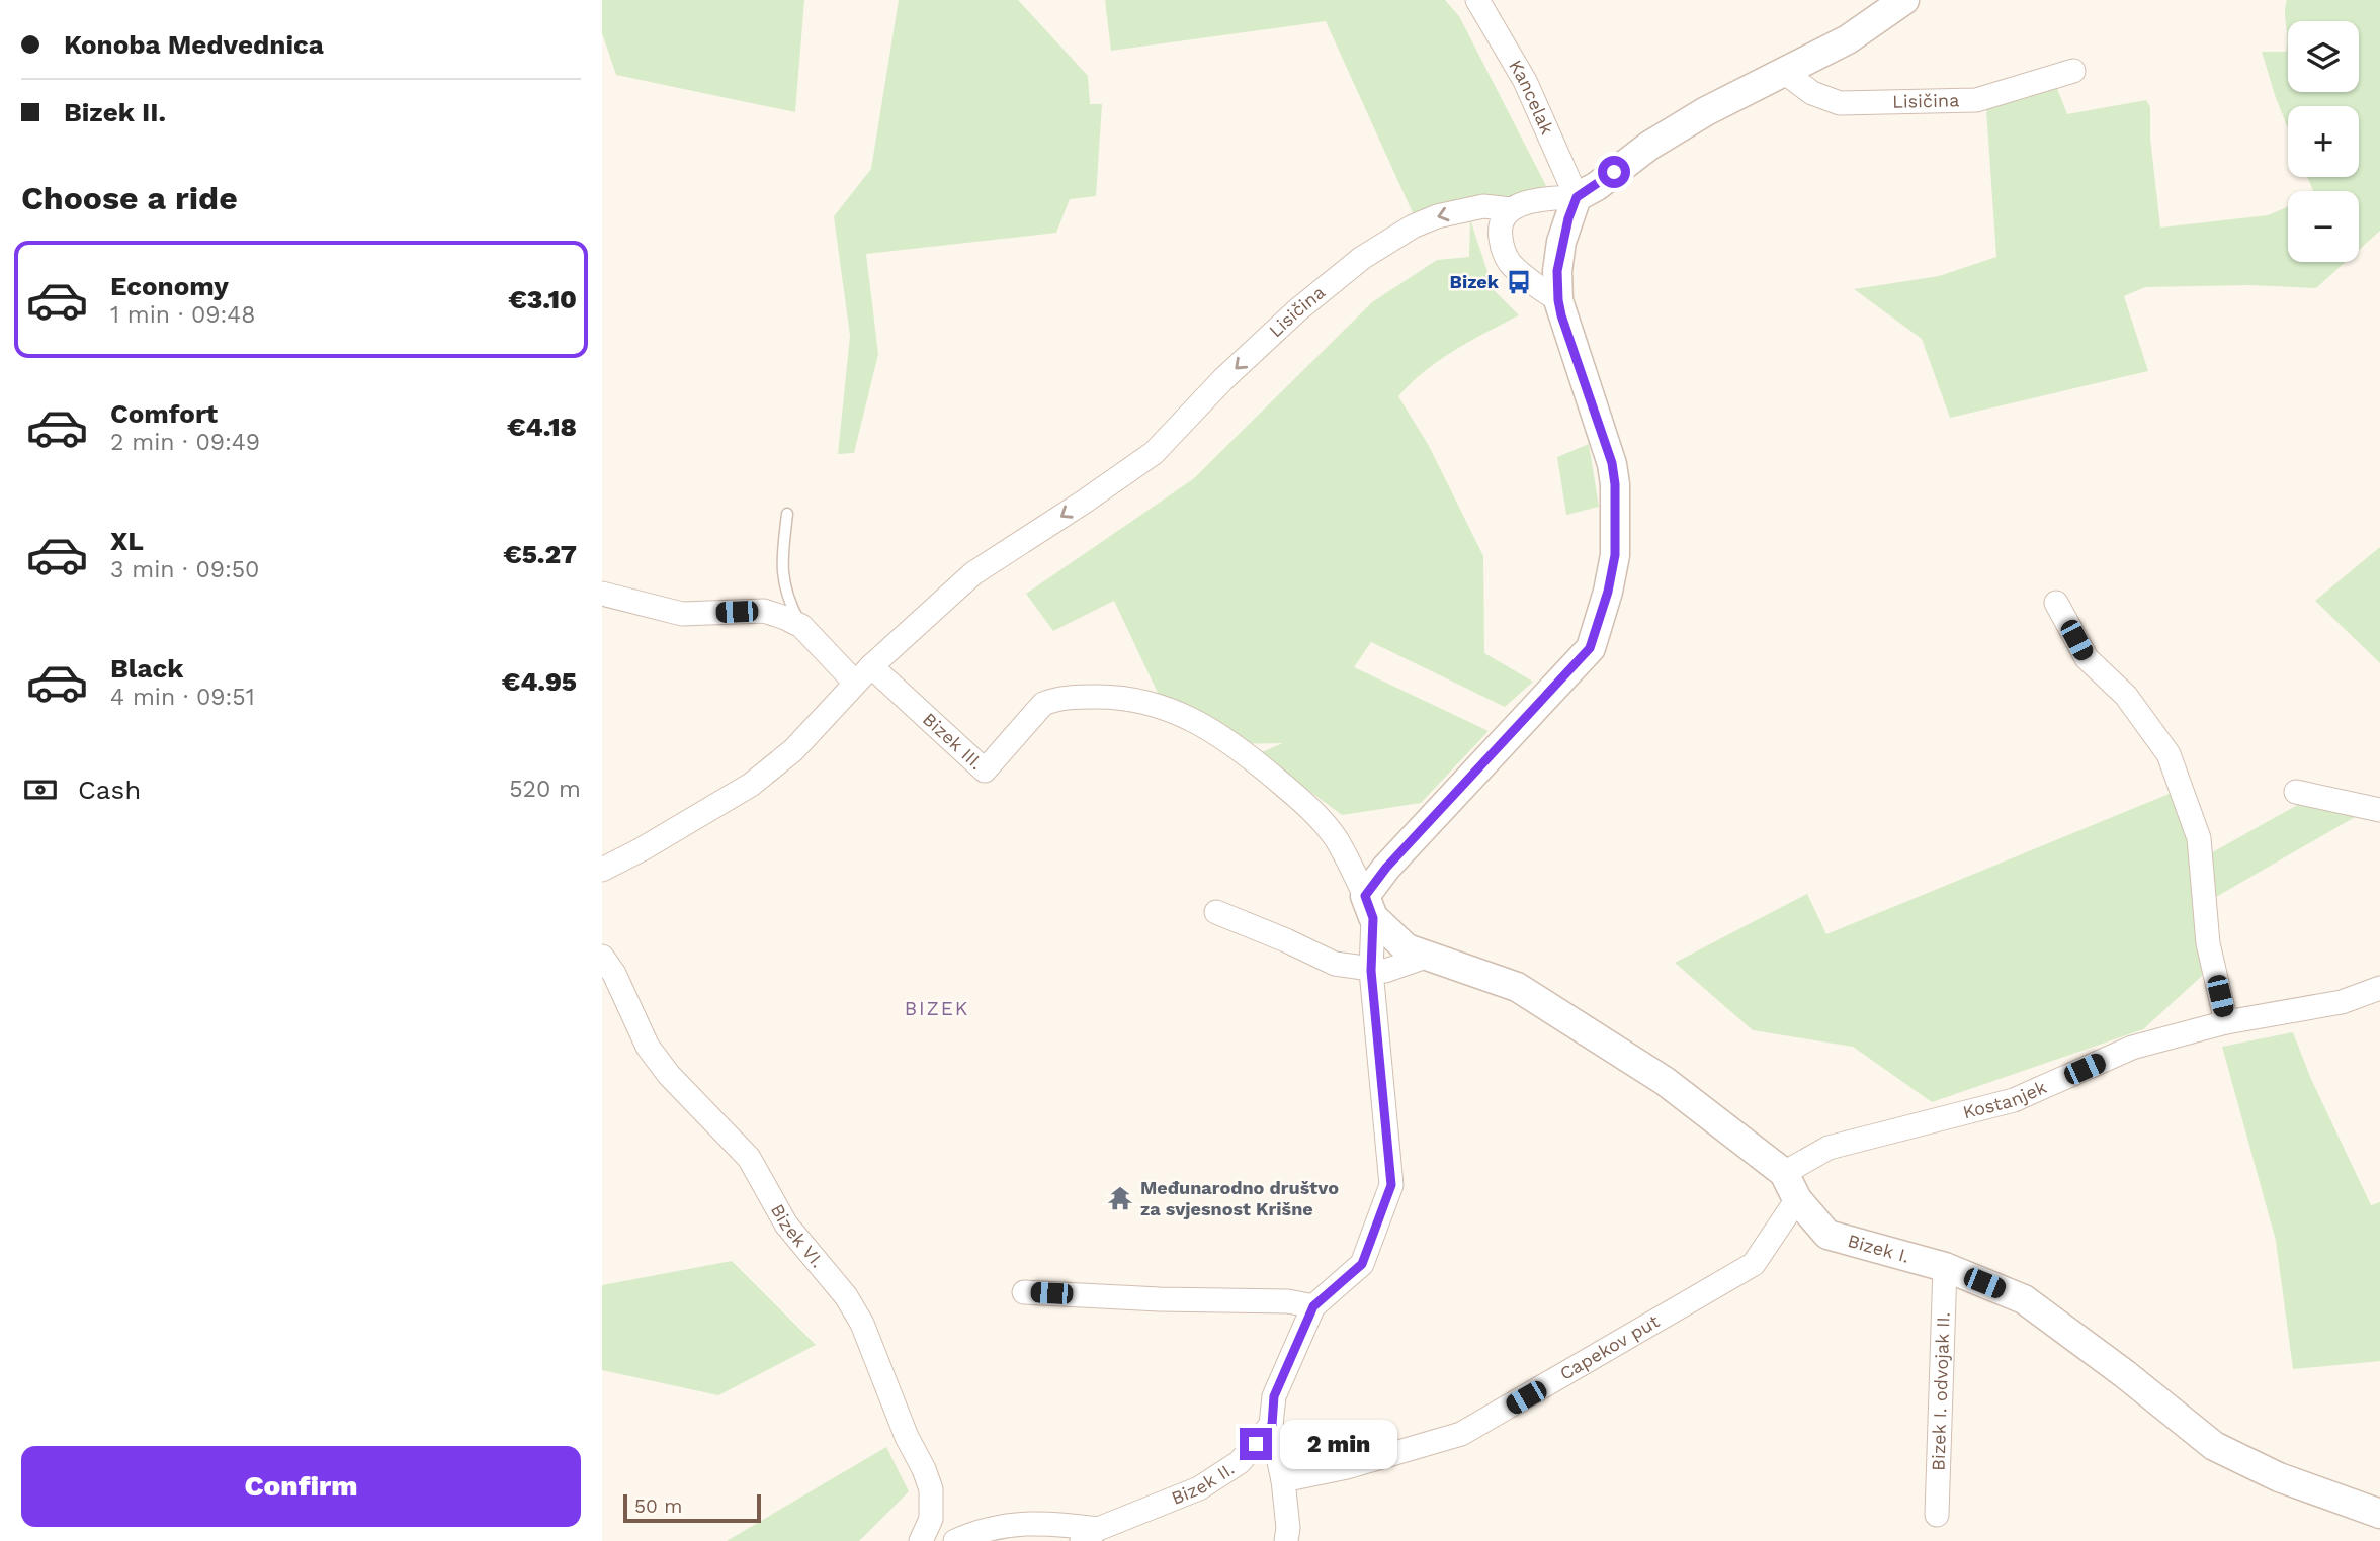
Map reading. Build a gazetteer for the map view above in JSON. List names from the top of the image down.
{
  "streets": {
    "street": [
      "Kancelak",
      "Lisičina",
      "Bizek III.",
      "Kostanjek",
      "Bizek VI.",
      "Bizek I.",
      "Capekov put",
      "Bizek I. odvojak II.",
      "Bizek II."
    ]
  },
  "crossings": [
    ["Kancelak", "Lisičina"],
    ["Lisičina", "Bizek III."],
    ["Bizek III.", "Bizek I."],
    ["Kostanjek", "Bizek I."],
    ["Bizek I.", "Capekov put"],
    ["Bizek I.", "Bizek I. odvojak II."]
  ],
  "one_way": ["Lisičina"],
  "districts": ["BIZEK"],
  "places": {
    "bus stop": ["Bizek"],
    "temple": ["Međunarodno društvo za svjesnost Krišne"]
  },
  "scale_bar": "50 m",
  "page": {
    "banner": ["Konoba Medvednica", "Bizek II."],
    "map_buttons": ["+", "−"],
    "heading": "Choose a ride",
    "list": [
      {
        "name": "Economy",
        "note": "1 min · 09:48",
        "value": "€3.10"
      },
      {
        "name": "Comfort",
        "note": "2 min · 09:49",
        "value": "€4.18"
      },
      {
        "name": "XL",
        "note": "3 min · 09:50",
        "value": "€5.27"
      },
      {
        "name": "Black",
        "note": "4 min · 09:51",
        "value": "€4.95"
      }
    ],
    "pay": ["Cash", "520 m"],
    "bubble": "2 min",
    "buttons": "Confirm",
    "scale": "50 m"
  }
}
